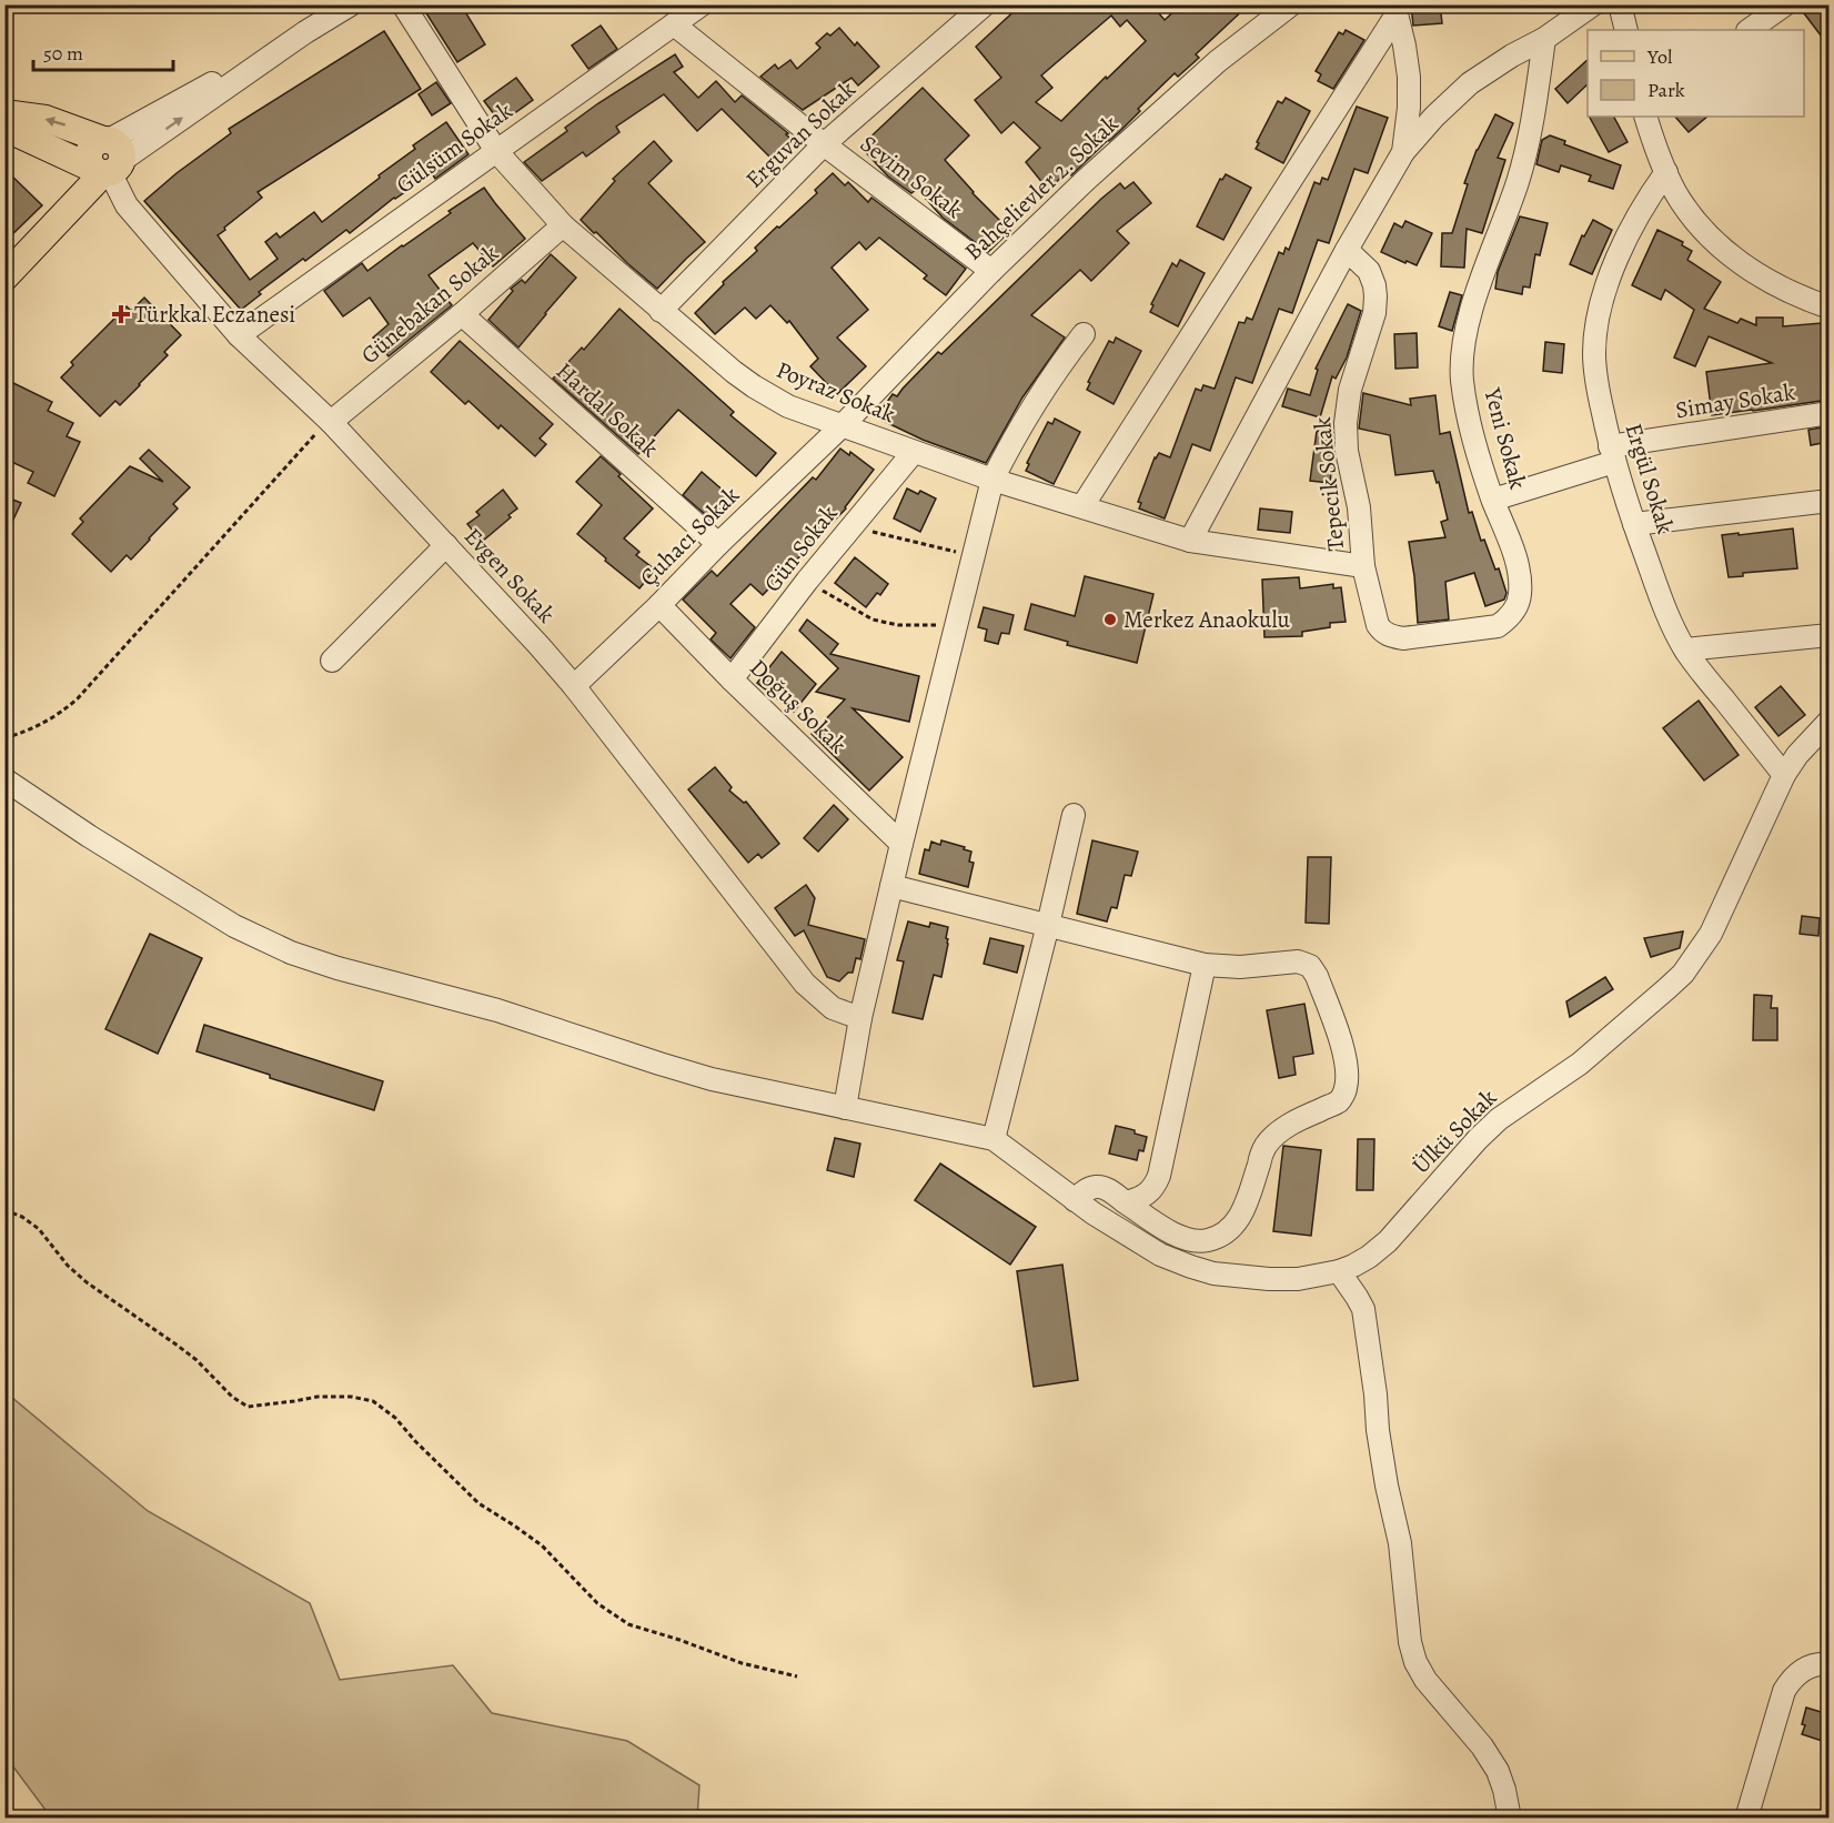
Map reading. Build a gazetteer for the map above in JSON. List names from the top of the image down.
{
  "streets": {
    "street": [
      "Erguvan Sokak",
      "Gülsüm Sokak",
      "Sevim Sokak",
      "Bahçelievler 2. Sokak",
      "Günebakan Sokak",
      "Poyraz Sokak",
      "Simay Sokak",
      "Hardal Sokak",
      "Yeni Sokak",
      "Ergül Sokak",
      "Tepecik Sokak",
      "Çuhacı Sokak",
      "Gün Sokak",
      "Evgen Sokak",
      "Doğuş Sokak",
      "Ülkü Sokak"
    ]
  },
  "crossings": [
    ["Erguvan Sokak", "Sevim Sokak"],
    ["Erguvan Sokak", "Poyraz Sokak"],
    ["Gülsüm Sokak", "Sevim Sokak"],
    ["Gülsüm Sokak", "Poyraz Sokak"],
    ["Gülsüm Sokak", "Evgen Sokak"],
    ["Sevim Sokak", "Bahçelievler 2. Sokak"],
    ["Bahçelievler 2. Sokak", "Poyraz Sokak"],
    ["Bahçelievler 2. Sokak", "Çuhacı Sokak"],
    ["Günebakan Sokak", "Poyraz Sokak"],
    ["Günebakan Sokak", "Hardal Sokak"],
    ["Günebakan Sokak", "Evgen Sokak"],
    ["Poyraz Sokak", "Yeni Sokak"],
    ["Poyraz Sokak", "Tepecik Sokak"],
    ["Poyraz Sokak", "Çuhacı Sokak"],
    ["Poyraz Sokak", "Gün Sokak"],
    ["Simay Sokak", "Yeni Sokak"],
    ["Simay Sokak", "Ergül Sokak"],
    ["Hardal Sokak", "Çuhacı Sokak"],
    ["Yeni Sokak", "Tepecik Sokak"],
    ["Ergül Sokak", "Ülkü Sokak"],
    ["Çuhacı Sokak", "Evgen Sokak"],
    ["Çuhacı Sokak", "Doğuş Sokak"],
    ["Gün Sokak", "Doğuş Sokak"]
  ],
  "places": {
    "health": ["Türkkal Eczanesi"],
    "other": ["Merkez Anaokulu"]
  },
  "legend": ["Yol", "Park"],
  "scale_bar": "50 m"
}
